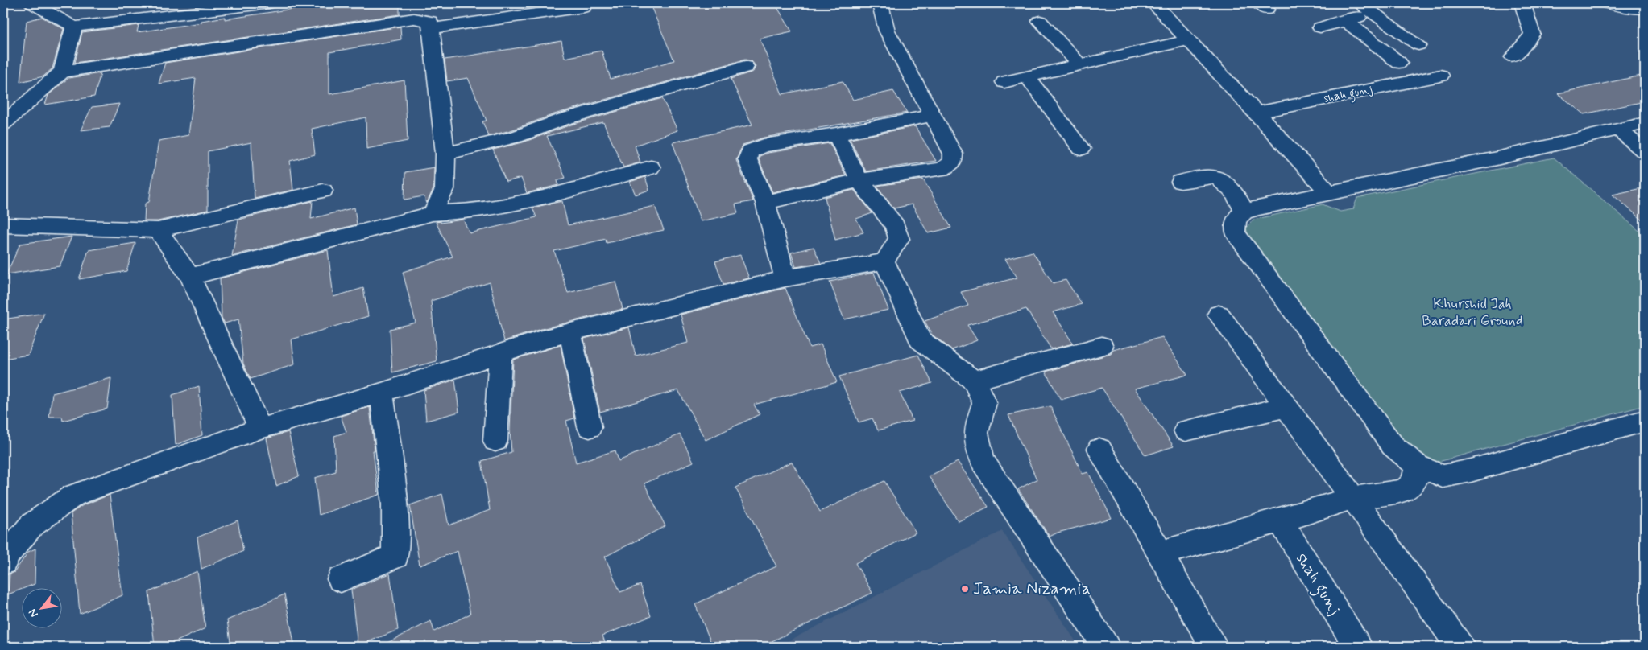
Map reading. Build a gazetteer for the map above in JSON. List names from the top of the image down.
{
  "streets": {
    "street": ["shah gunj"]
  },
  "parks": ["Khurshid Jah Baradari Ground"],
  "places": ["Jamia Nizamia"],
  "north": "bottom left"
}
